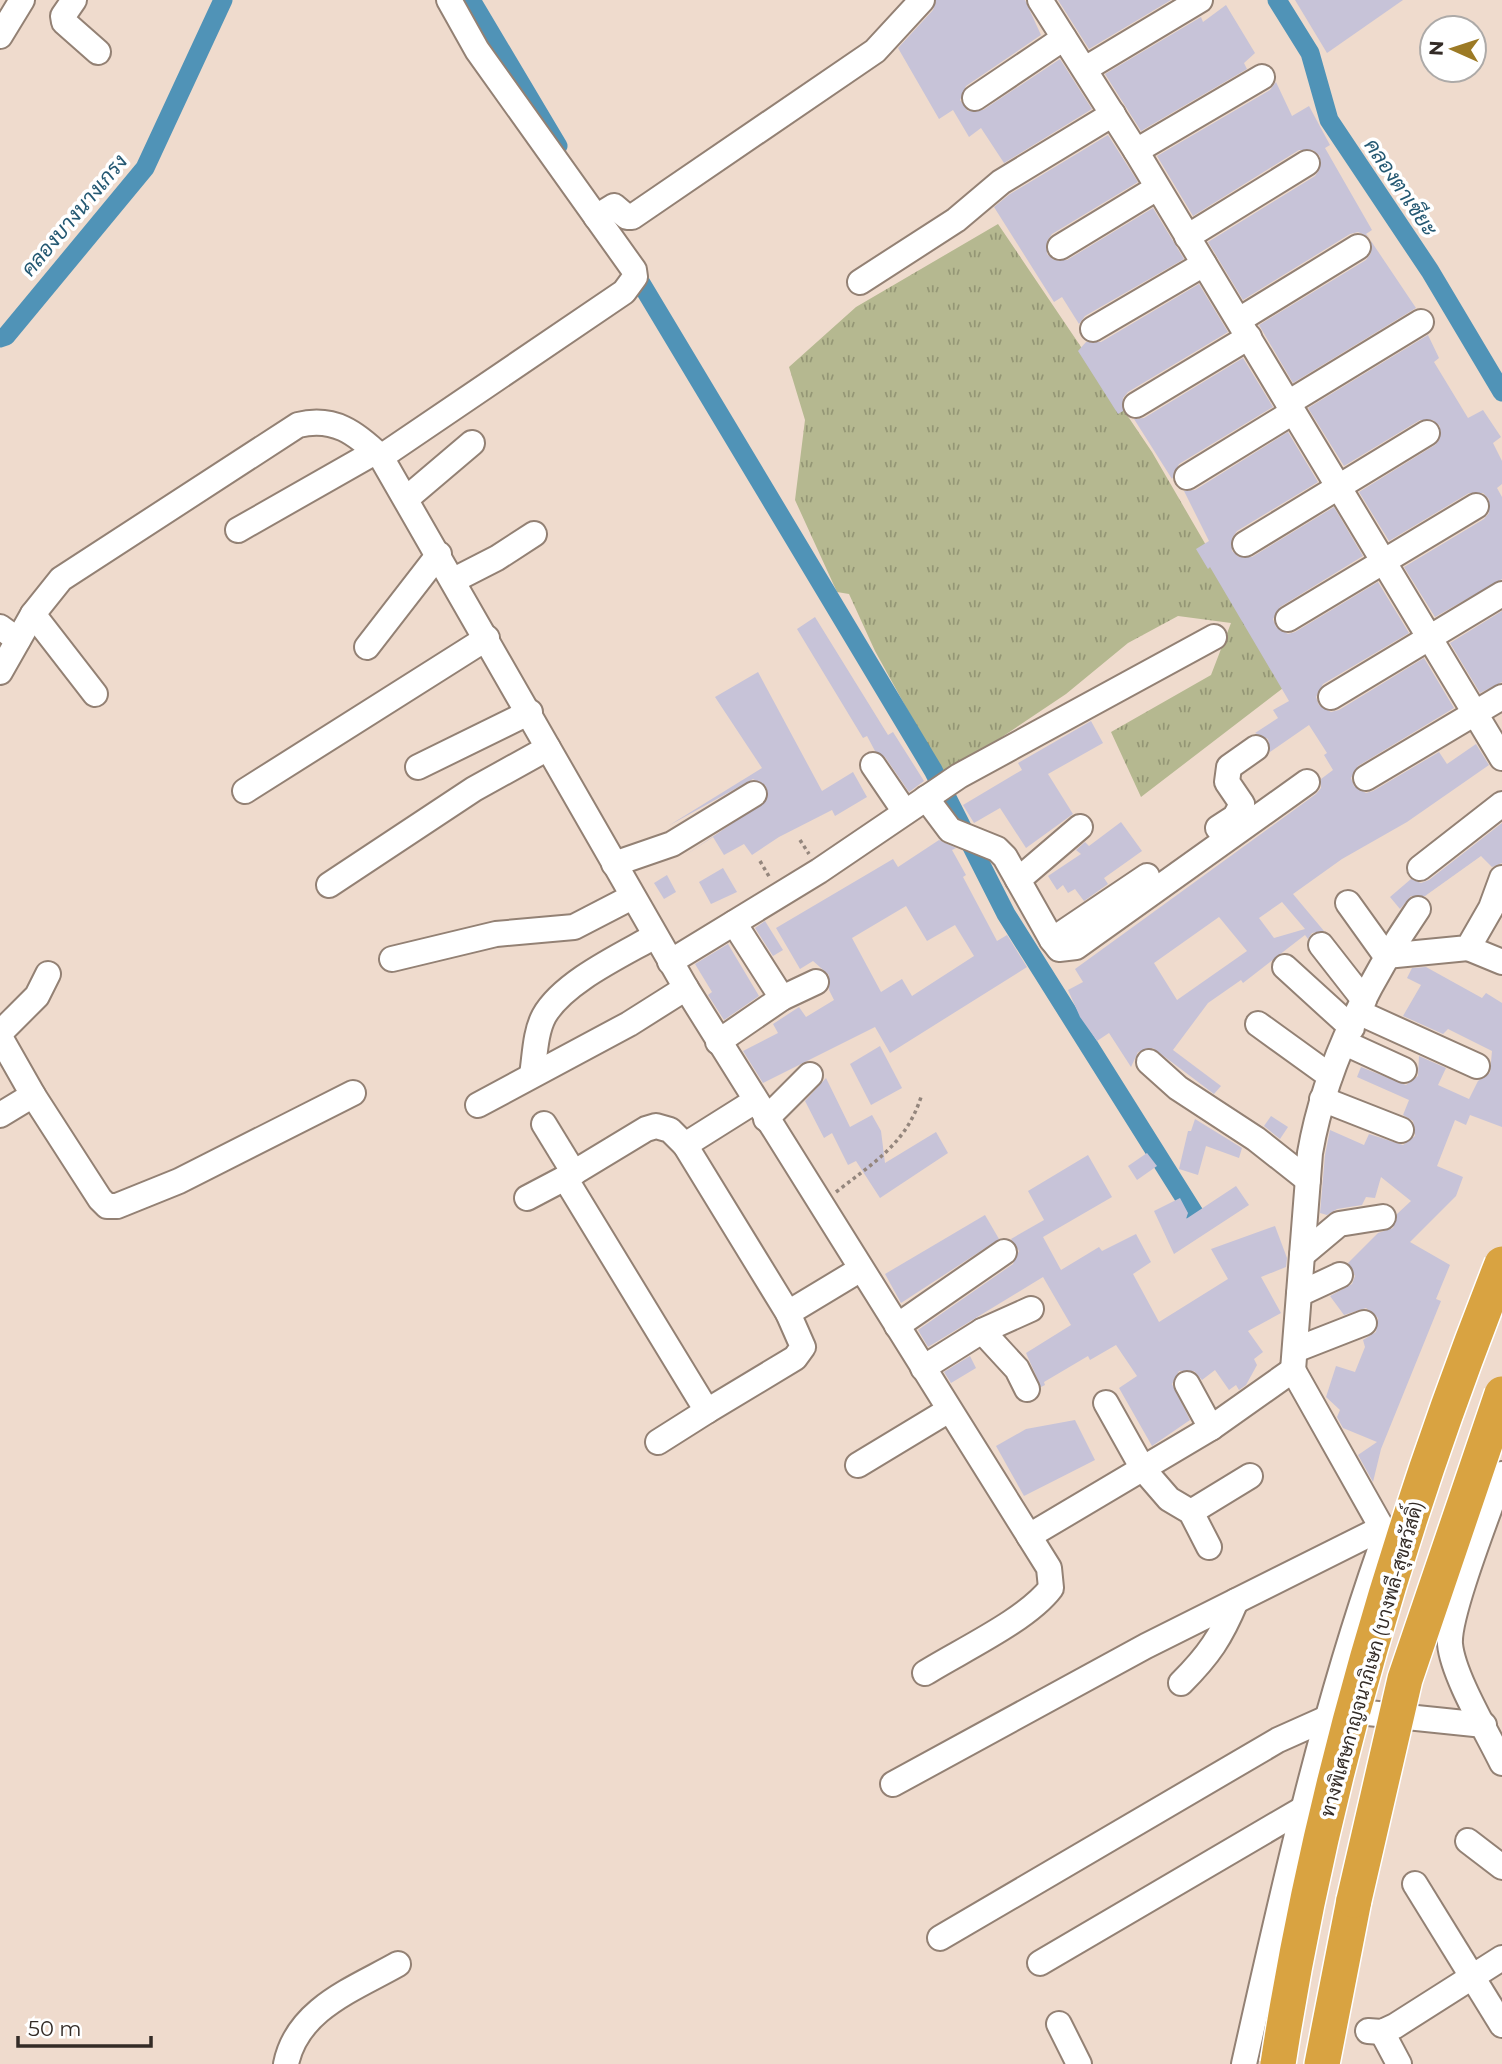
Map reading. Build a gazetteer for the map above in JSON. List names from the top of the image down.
{
  "streets": {
    "highway": ["ทางพิเศษกาญจนาภิเษก (บางพลี-สุขสวัสดิ์)"]
  },
  "water": ["คลองตาเซียะ", "คลองบางนางเกรง"],
  "scale_bar": "50 m",
  "north": "left"
}
